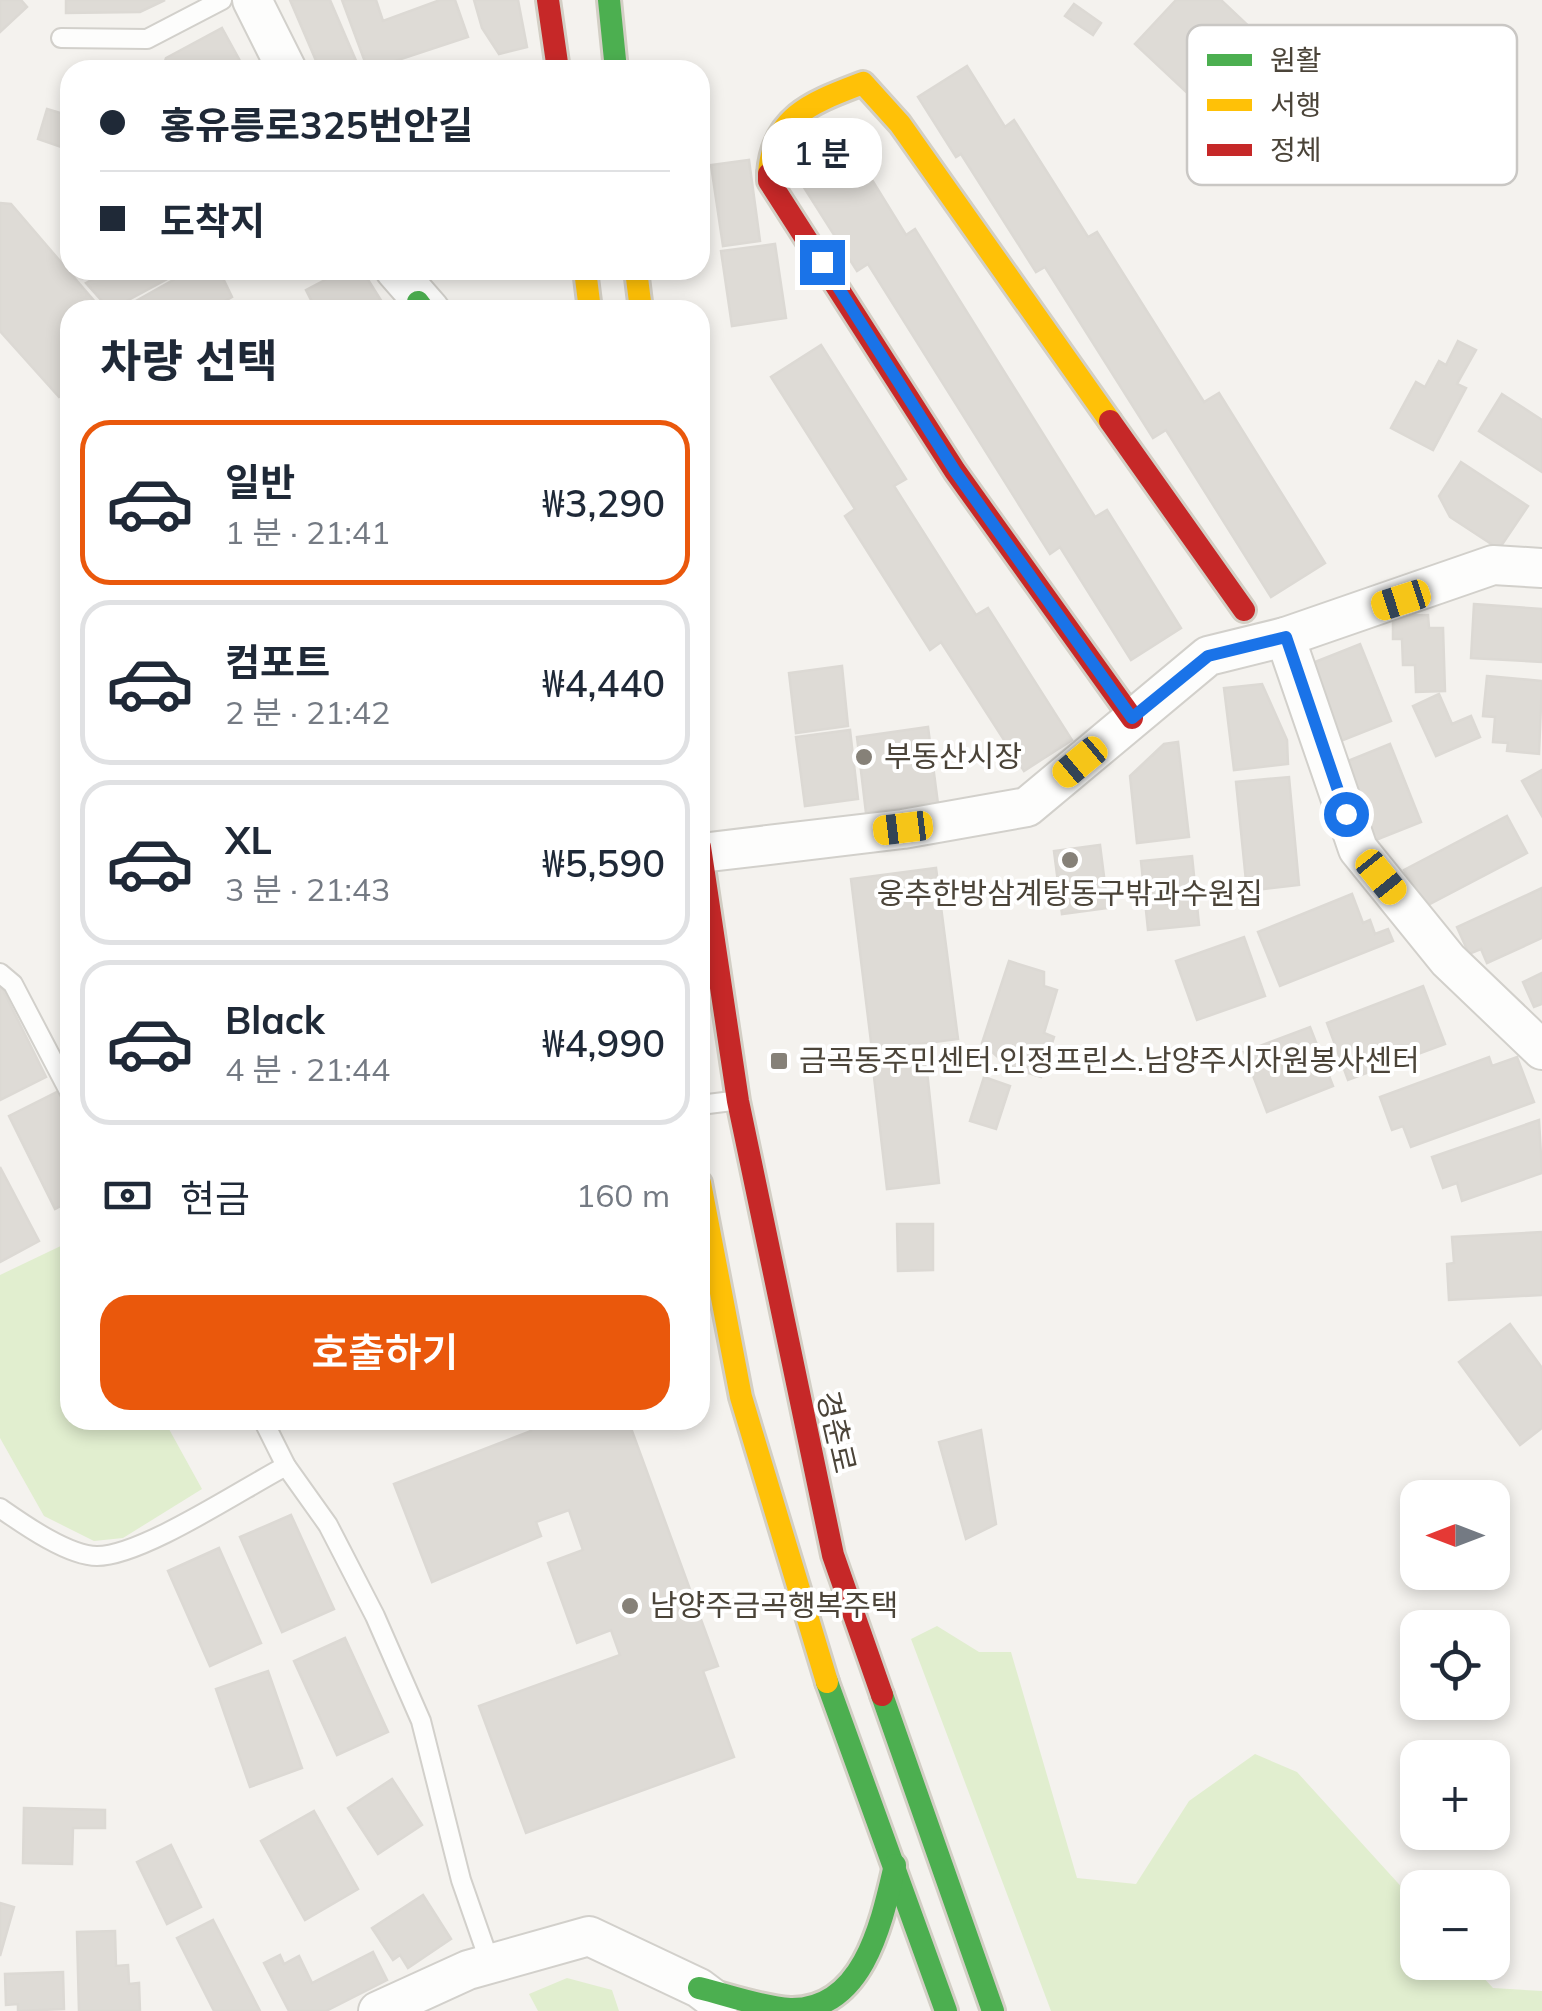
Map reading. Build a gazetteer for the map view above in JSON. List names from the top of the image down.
{
  "streets": {
    "street": ["경춘로"]
  },
  "places": {
    "other": ["부동산시장", "웅추한방삼계탕동구밖과수원집", "남양주금곡행복주택"],
    "transit": ["금곡동주민센터.인정프린스.남양주시자원봉사센터"]
  },
  "legend": ["원활", "서행", "정체"],
  "north": "left",
  "page": {
    "banner": ["홍유릉로325번안길", "도착지"],
    "bubble": "1 분",
    "heading": "차량 선택",
    "list": [
      {
        "name": "일반",
        "note": "1 분 · 21:41",
        "value": "₩3,290"
      },
      {
        "name": "컴포트",
        "note": "2 분 · 21:42",
        "value": "₩4,440"
      },
      {
        "name": "XL",
        "note": "3 분 · 21:43",
        "value": "₩5,590"
      },
      {
        "name": "Black",
        "note": "4 분 · 21:44",
        "value": "₩4,990"
      }
    ],
    "pay": ["현금", "160 m"],
    "buttons": "호출하기",
    "map_buttons": ["+", "−"]
  }
}
